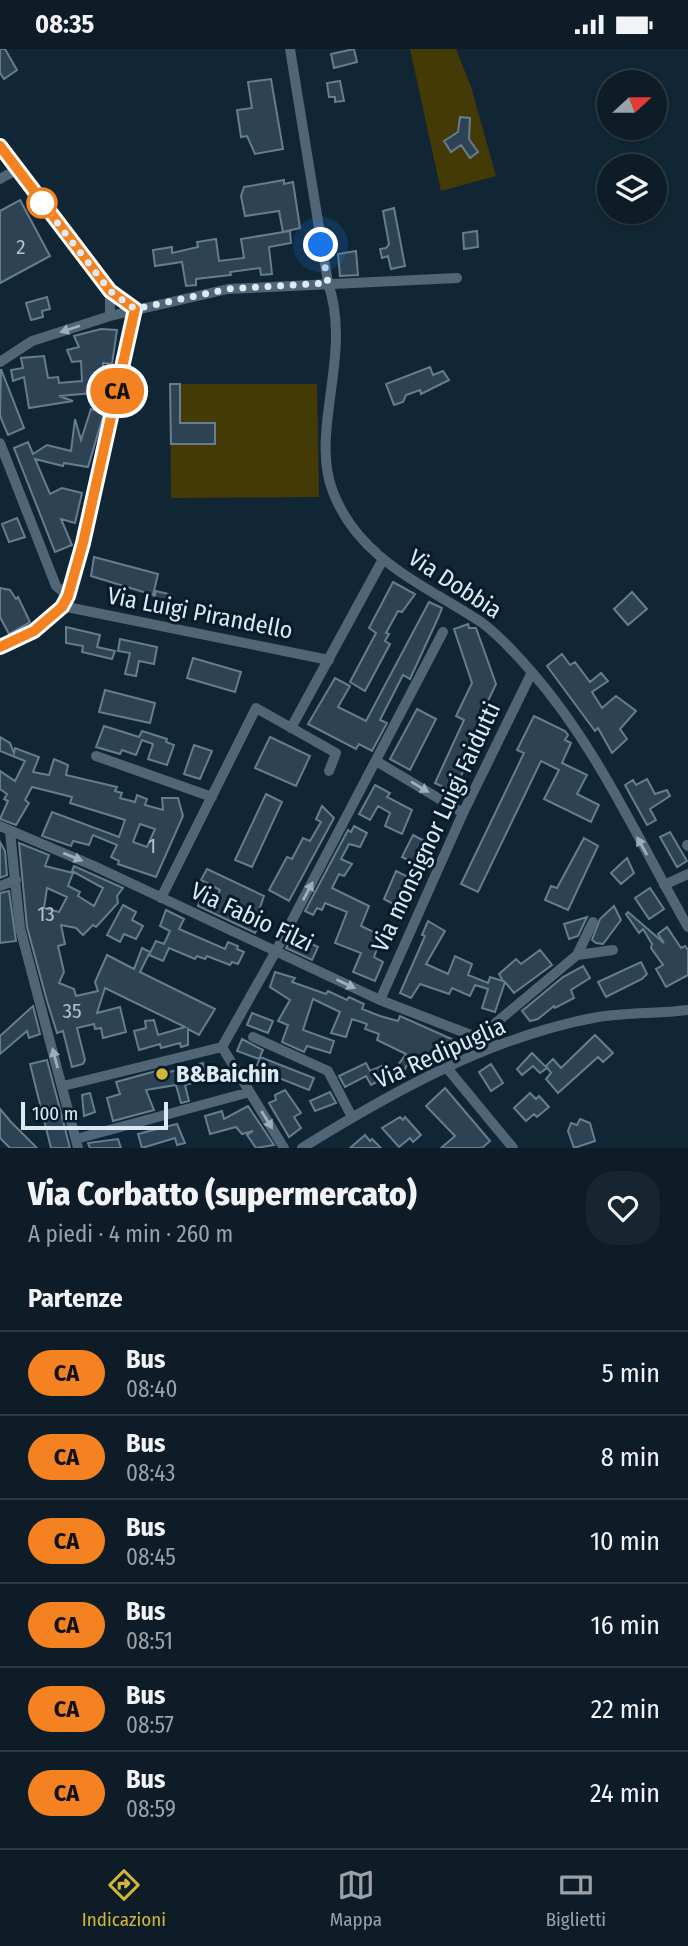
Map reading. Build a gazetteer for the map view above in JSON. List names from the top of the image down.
{
  "streets": {
    "street": [
      "Via Dobbia",
      "Via Luigi Pirandello",
      "Via monsignor Luigi Faidutti",
      "Via Fabio Filzi",
      "Via Redipuglia"
    ]
  },
  "crossings": [
    ["Via Dobbia", "Via monsignor Luigi Faidutti"],
    ["Via monsignor Luigi Faidutti", "Via Fabio Filzi"],
    ["Via Fabio Filzi", "Via Redipuglia"]
  ],
  "one_way": ["Via Fabio Filzi"],
  "places": ["B&Baichin"],
  "lines": ["bus line CA"],
  "house_numbers": [
    "2",
    "1",
    "13",
    "35"
  ],
  "scale_bar": "100 m",
  "north": "right",
  "page": {
    "status": "08:35",
    "on_map": "CA",
    "scale": "100 m",
    "heading": [
      ["Via Corbatto (supermercato)", "A piedi · 4 min · 260 m"],
      "Partenze"
    ],
    "list": [
      {
        "mark": "CA",
        "name": "Bus",
        "note": "08:40",
        "value": "5 min"
      },
      {
        "mark": "CA",
        "name": "Bus",
        "note": "08:43",
        "value": "8 min"
      },
      {
        "mark": "CA",
        "name": "Bus",
        "note": "08:45",
        "value": "10 min"
      },
      {
        "mark": "CA",
        "name": "Bus",
        "note": "08:51",
        "value": "16 min"
      },
      {
        "mark": "CA",
        "name": "Bus",
        "note": "08:57",
        "value": "22 min"
      },
      {
        "mark": "CA",
        "name": "Bus",
        "note": "08:59",
        "value": "24 min"
      }
    ],
    "tabs": ["Indicazioni", "Mappa", "Biglietti"]
  }
}
